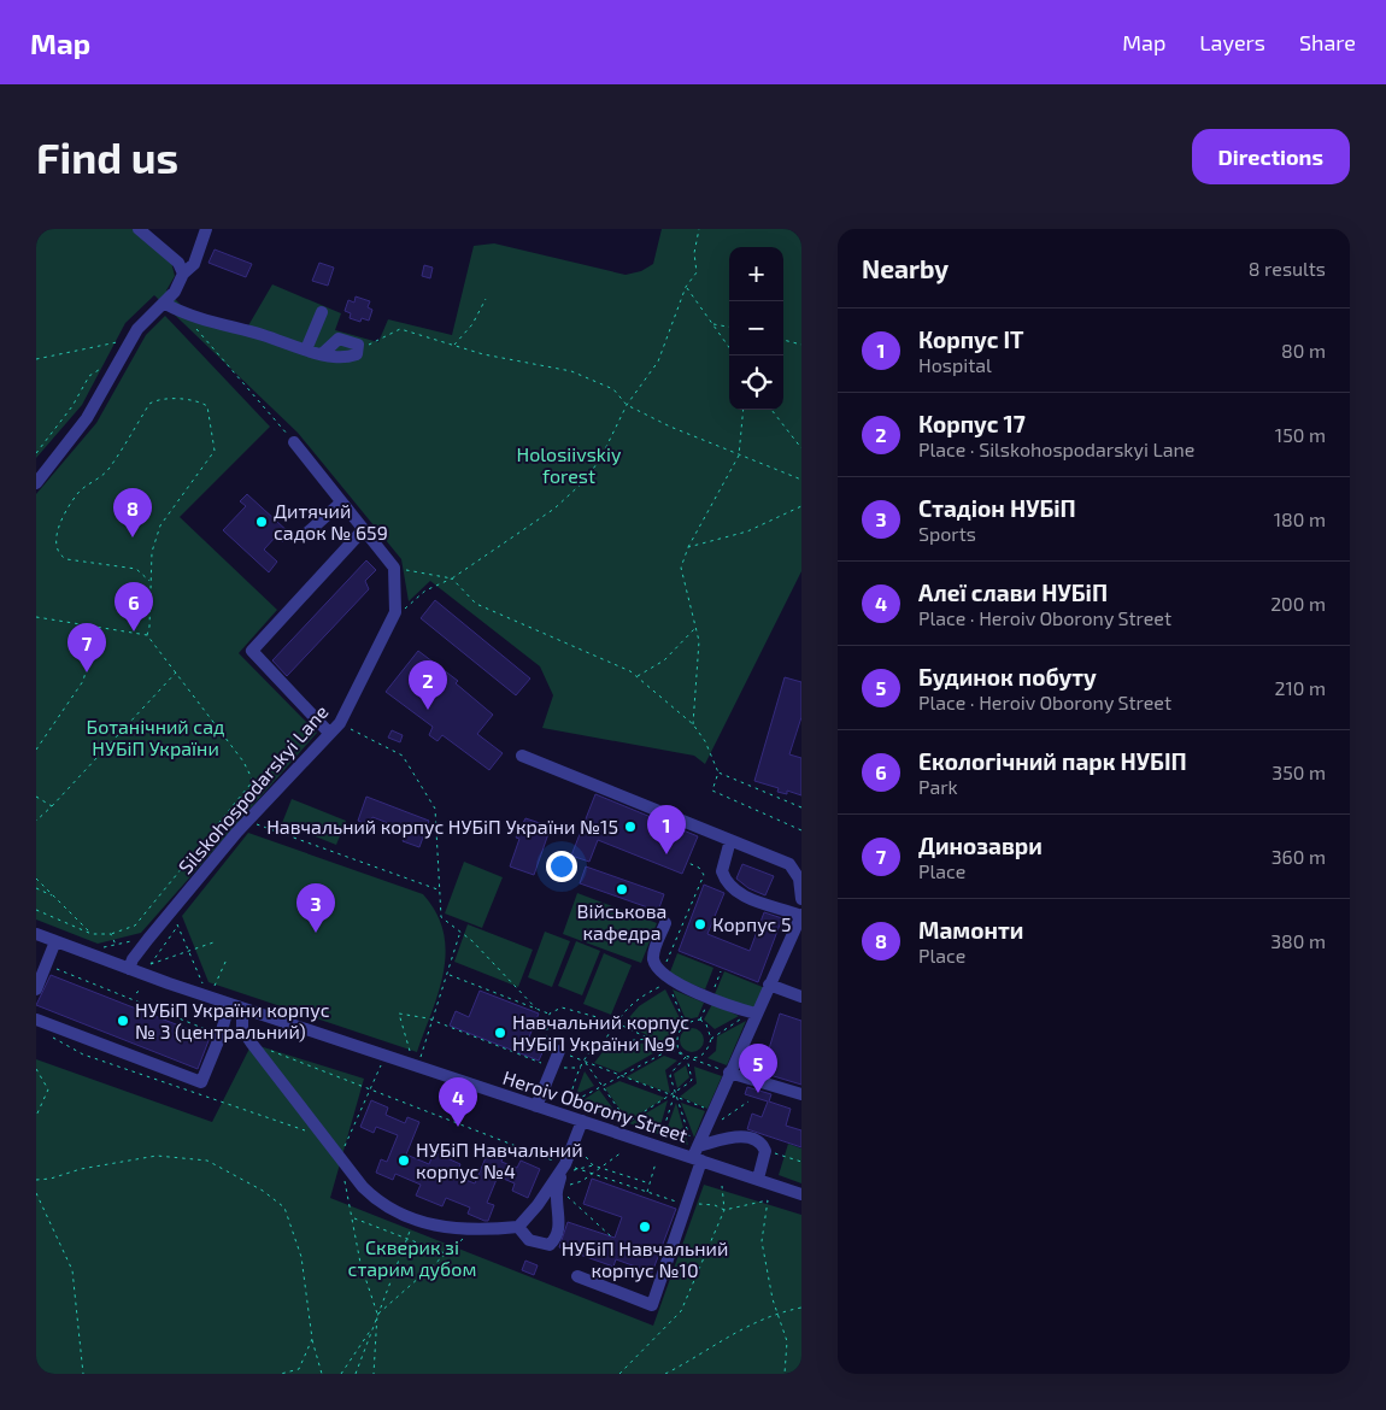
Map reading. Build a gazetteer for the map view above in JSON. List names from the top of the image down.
{
  "streets": {
    "street": ["Silskohospodarskyi Lane", "Heroiv Oborony Street"]
  },
  "crossings": [
    ["Silskohospodarskyi Lane", "Heroiv Oborony Street"]
  ],
  "parks": ["Holosiivskiy forest", "Ботанічний сад НУБіП України", "Скверик зі старим дубом"],
  "places": [
    "Дитячий садок № 659",
    "Навчальний корпус НУБіП України №15",
    "Військова кафедра",
    "Корпус 5",
    "НУБіП України корпус № 3 (центральний)",
    "Навчальний корпус НУБіП України №9",
    "НУБіП Навчальний корпус №4",
    "НУБіП Навчальний корпус №10"
  ],
  "page": {
    "header": "Map",
    "nav": ["Map", "Layers", "Share"],
    "buttons": "Directions",
    "title": "Find us",
    "heading": ["Nearby", "8 results"],
    "map_buttons": ["+", "−"],
    "list": [
      {
        "mark": "1",
        "name": "Корпус ІТ",
        "note": "Hospital",
        "value": "80 m"
      },
      {
        "mark": "2",
        "name": "Корпус 17",
        "note": "Place · Silskohospodarskyi Lane",
        "value": "150 m"
      },
      {
        "mark": "3",
        "name": "Стадіон НУБіП",
        "note": "Sports",
        "value": "180 m"
      },
      {
        "mark": "4",
        "name": "Алеї слави НУБіП",
        "note": "Place · Heroiv Oborony Street",
        "value": "200 m"
      },
      {
        "mark": "5",
        "name": "Будинок побуту",
        "note": "Place · Heroiv Oborony Street",
        "value": "210 m"
      },
      {
        "mark": "6",
        "name": "Екологічний парк НУБІП",
        "note": "Park",
        "value": "350 m"
      },
      {
        "mark": "7",
        "name": "Динозаври",
        "note": "Place",
        "value": "360 m"
      },
      {
        "mark": "8",
        "name": "Мамонти",
        "note": "Place",
        "value": "380 m"
      }
    ],
    "pins": [
      "8",
      "6",
      "7",
      "2",
      "1",
      "3",
      "5",
      "4"
    ]
  }
}
